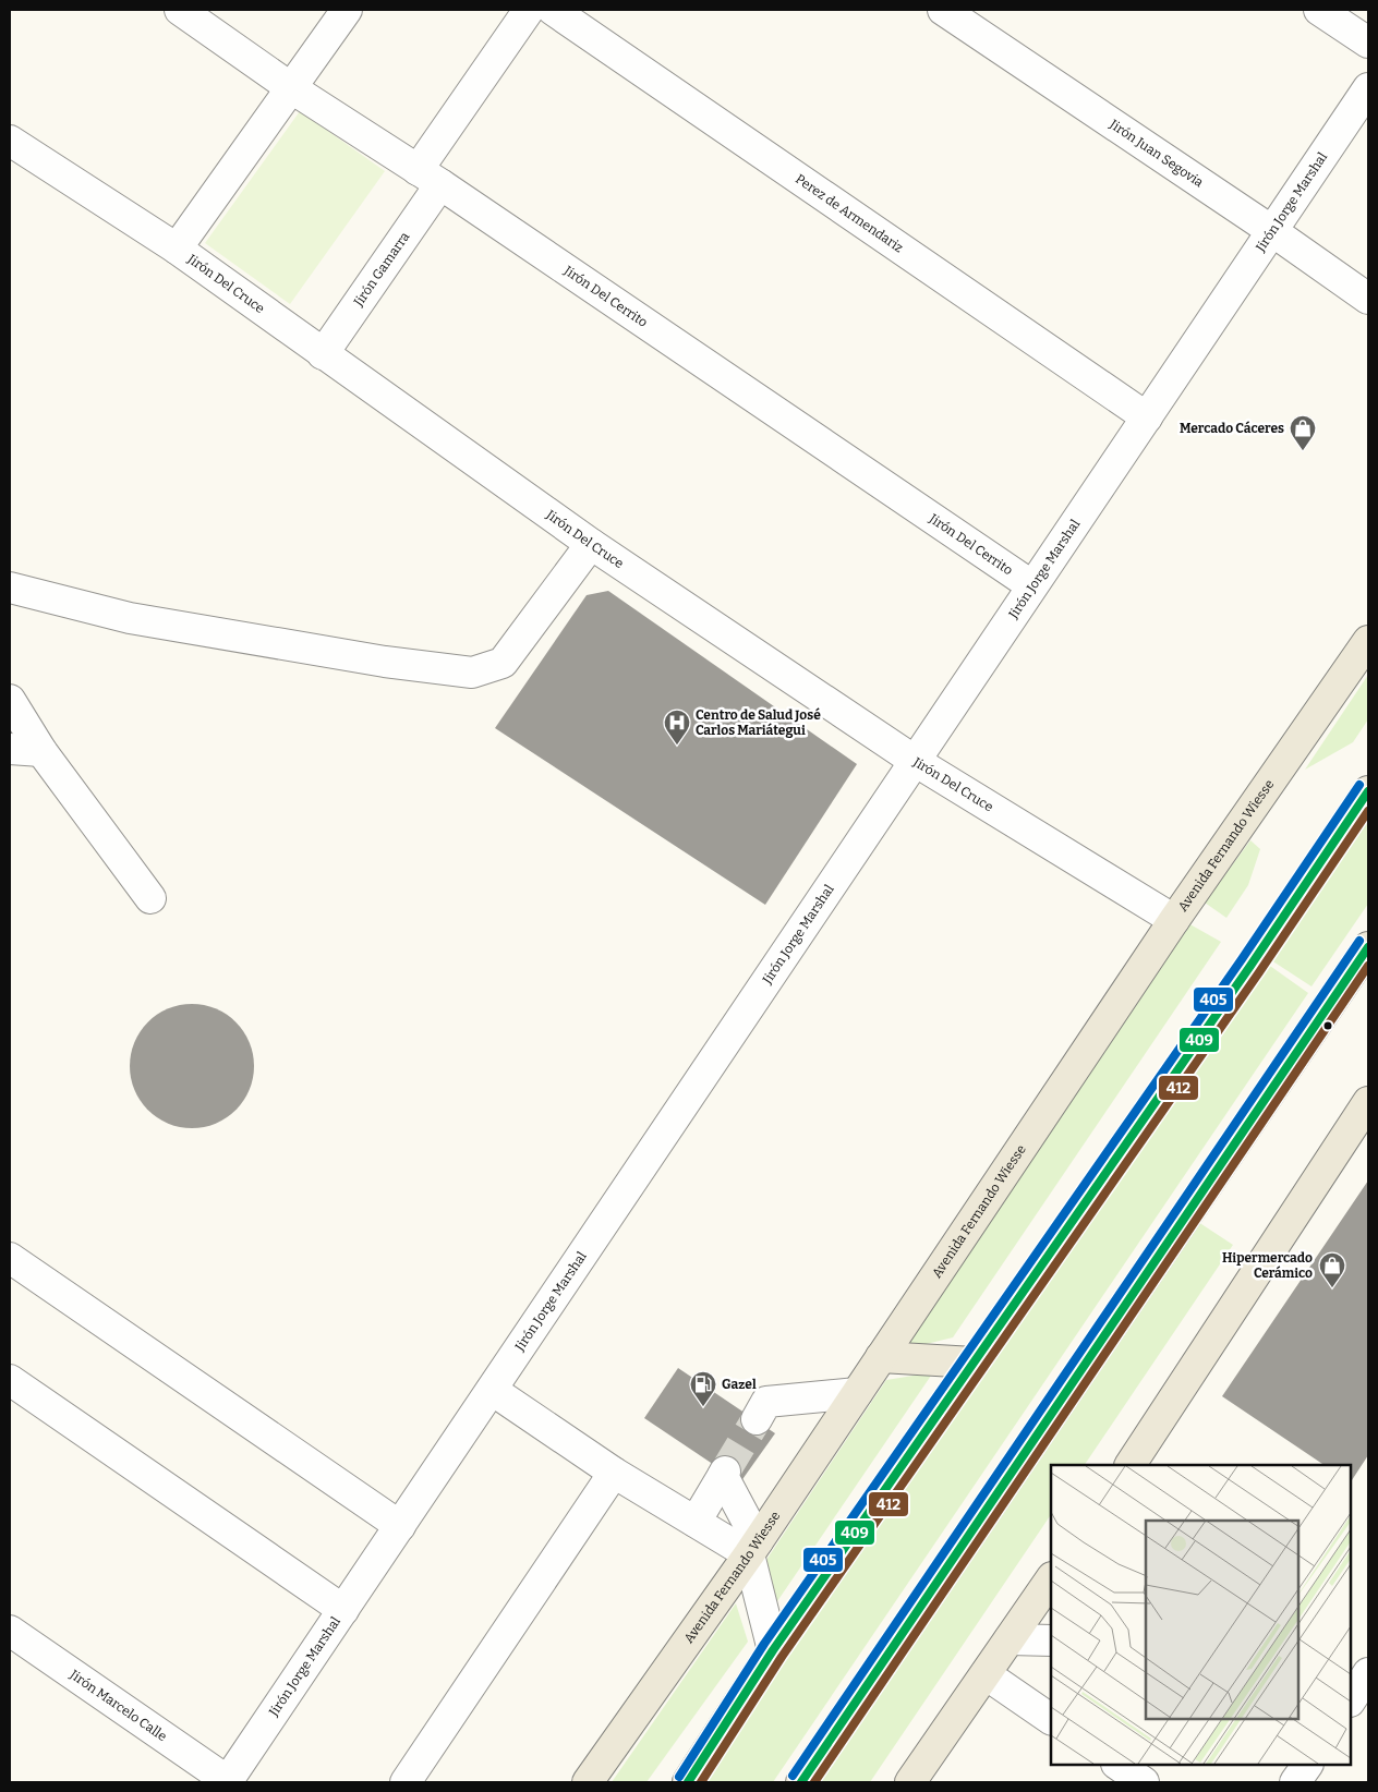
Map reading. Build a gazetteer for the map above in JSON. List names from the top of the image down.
{
  "streets": {
    "main road": ["Avenida Fernando Wiesse"],
    "street": [
      "Jirón Juan Segovia",
      "Jirón Jorge Marshal",
      "Perez de Armendariz",
      "Jirón Gamarra",
      "Jirón Del Cruce",
      "Jirón Del Cerrito",
      "Jirón Marcelo Calle"
    ]
  },
  "crossings": [
    ["Jirón Juan Segovia", "Jirón Jorge Marshal"],
    ["Jirón Jorge Marshal", "Perez de Armendariz"],
    ["Jirón Jorge Marshal", "Jirón Del Cruce"],
    ["Jirón Jorge Marshal", "Jirón Del Cerrito"],
    ["Jirón Jorge Marshal", "Jirón Marcelo Calle"],
    ["Jirón Gamarra", "Jirón Del Cruce"],
    ["Jirón Gamarra", "Jirón Del Cerrito"],
    ["Jirón Del Cruce", "Avenida Fernando Wiesse"]
  ],
  "places": {
    "shop": ["Mercado Cáceres", "Hipermercado Cerámico"],
    "hospital": ["Centro de Salud José Carlos Mariátegui"],
    "fuel station": ["Gazel"]
  },
  "lines": ["transit line 405", "transit line 409", "transit line 412"]
}
